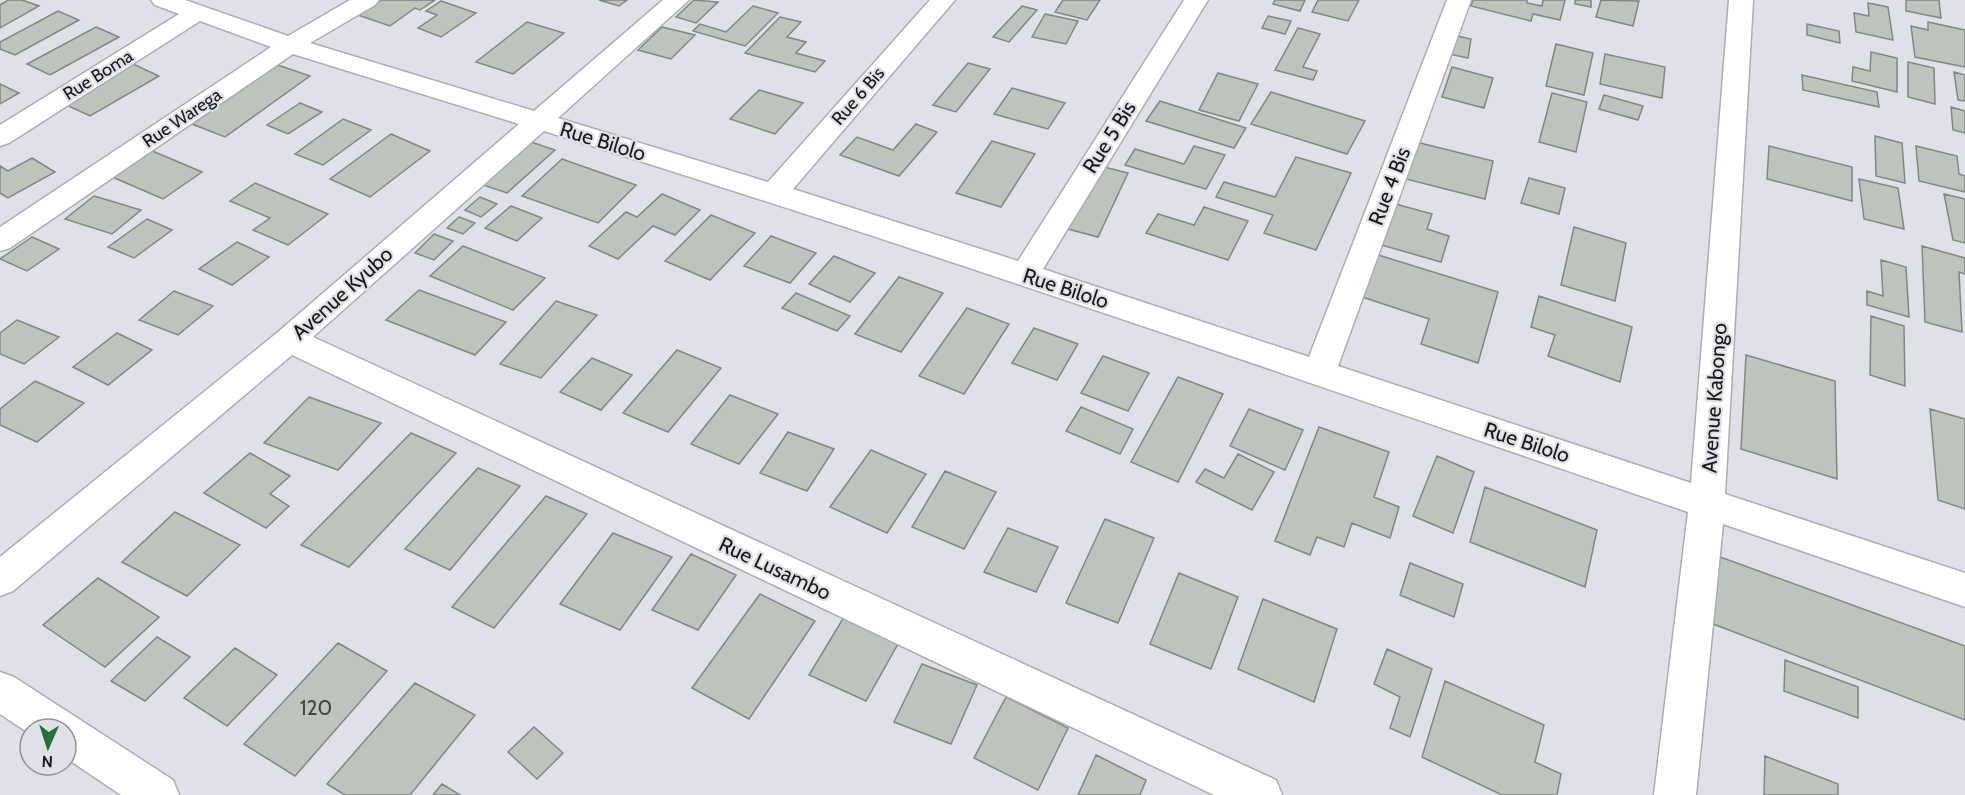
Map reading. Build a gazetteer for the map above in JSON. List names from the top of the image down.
{
  "streets": {
    "street": [
      "Rue Boma",
      "Rue 6 Bis",
      "Rue Warega",
      "Rue 5 Bis",
      "Rue Bilolo",
      "Rue 4 Bis",
      "Avenue Kyubo",
      "Avenue Kabongo",
      "Rue Lusambo"
    ]
  },
  "crossings": [
    ["Rue Boma", "Rue Bilolo"],
    ["Rue 6 Bis", "Rue Bilolo"],
    ["Rue Warega", "Rue Bilolo"],
    ["Rue 5 Bis", "Rue Bilolo"],
    ["Rue Bilolo", "Rue 4 Bis"],
    ["Rue Bilolo", "Avenue Kyubo"],
    ["Rue Bilolo", "Avenue Kabongo"],
    ["Avenue Kyubo", "Rue Lusambo"]
  ],
  "house_numbers": ["120"],
  "north": "bottom"
}
